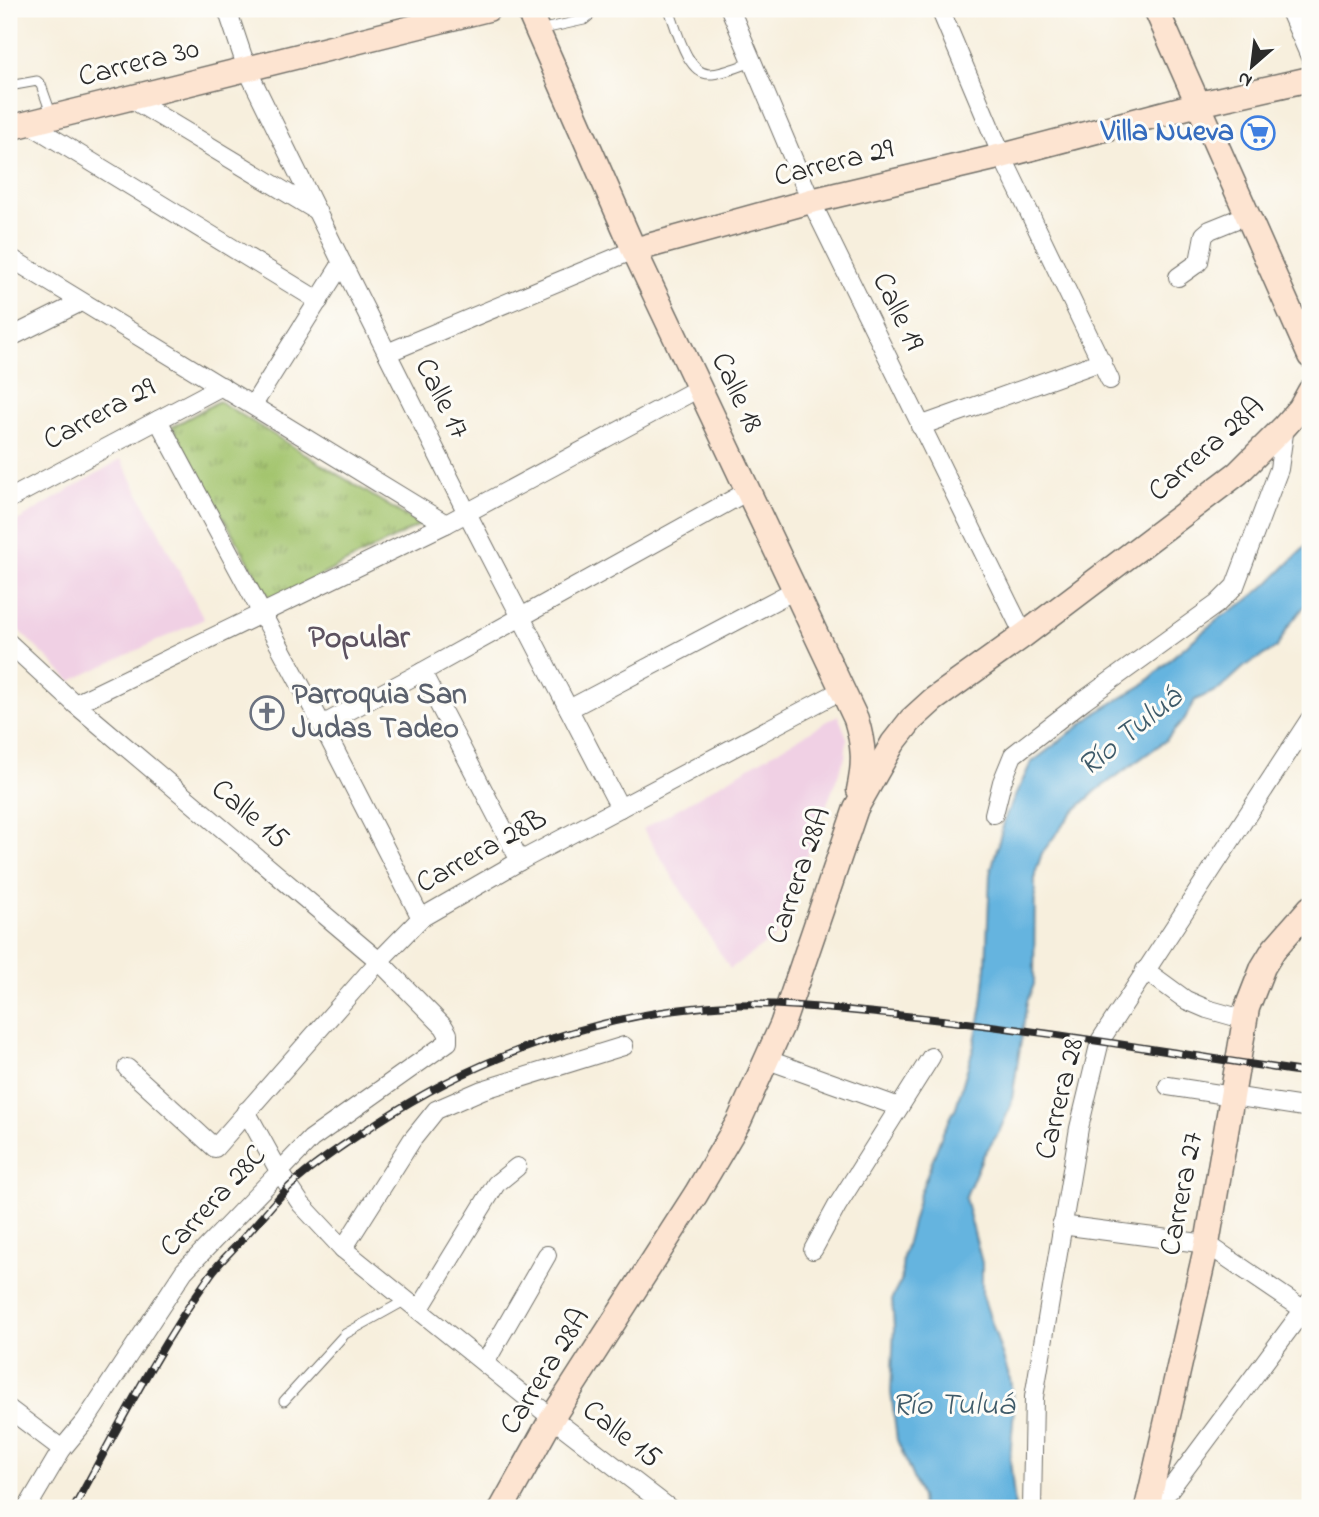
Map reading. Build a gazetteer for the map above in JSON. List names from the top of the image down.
{
  "streets": {
    "street": [
      "Carrera 30",
      "Carrera 29",
      "Calle 19",
      "Calle 18",
      "Calle 17",
      "Carrera 28A",
      "Calle 15",
      "Carrera 28B",
      "Carrera 28",
      "Carrera 27",
      "Carrera 28C"
    ]
  },
  "crossings": [
    ["Carrera 30", "Calle 17"],
    ["Carrera 29", "Calle 19"],
    ["Carrera 29", "Calle 18"],
    ["Carrera 29", "Calle 17"],
    ["Calle 19", "Carrera 28A"],
    ["Calle 18", "Carrera 28A"],
    ["Calle 18", "Carrera 28B"],
    ["Calle 17", "Carrera 28B"],
    ["Carrera 28A", "Calle 15"],
    ["Calle 15", "Carrera 28B"],
    ["Calle 15", "Carrera 28C"]
  ],
  "districts": ["Popular"],
  "water": ["Río Tuluá"],
  "places": {
    "supermarket": ["Villa Nueva"],
    "church": ["Parroquia San Judas Tadeo"]
  },
  "north": "bottom left"
}
